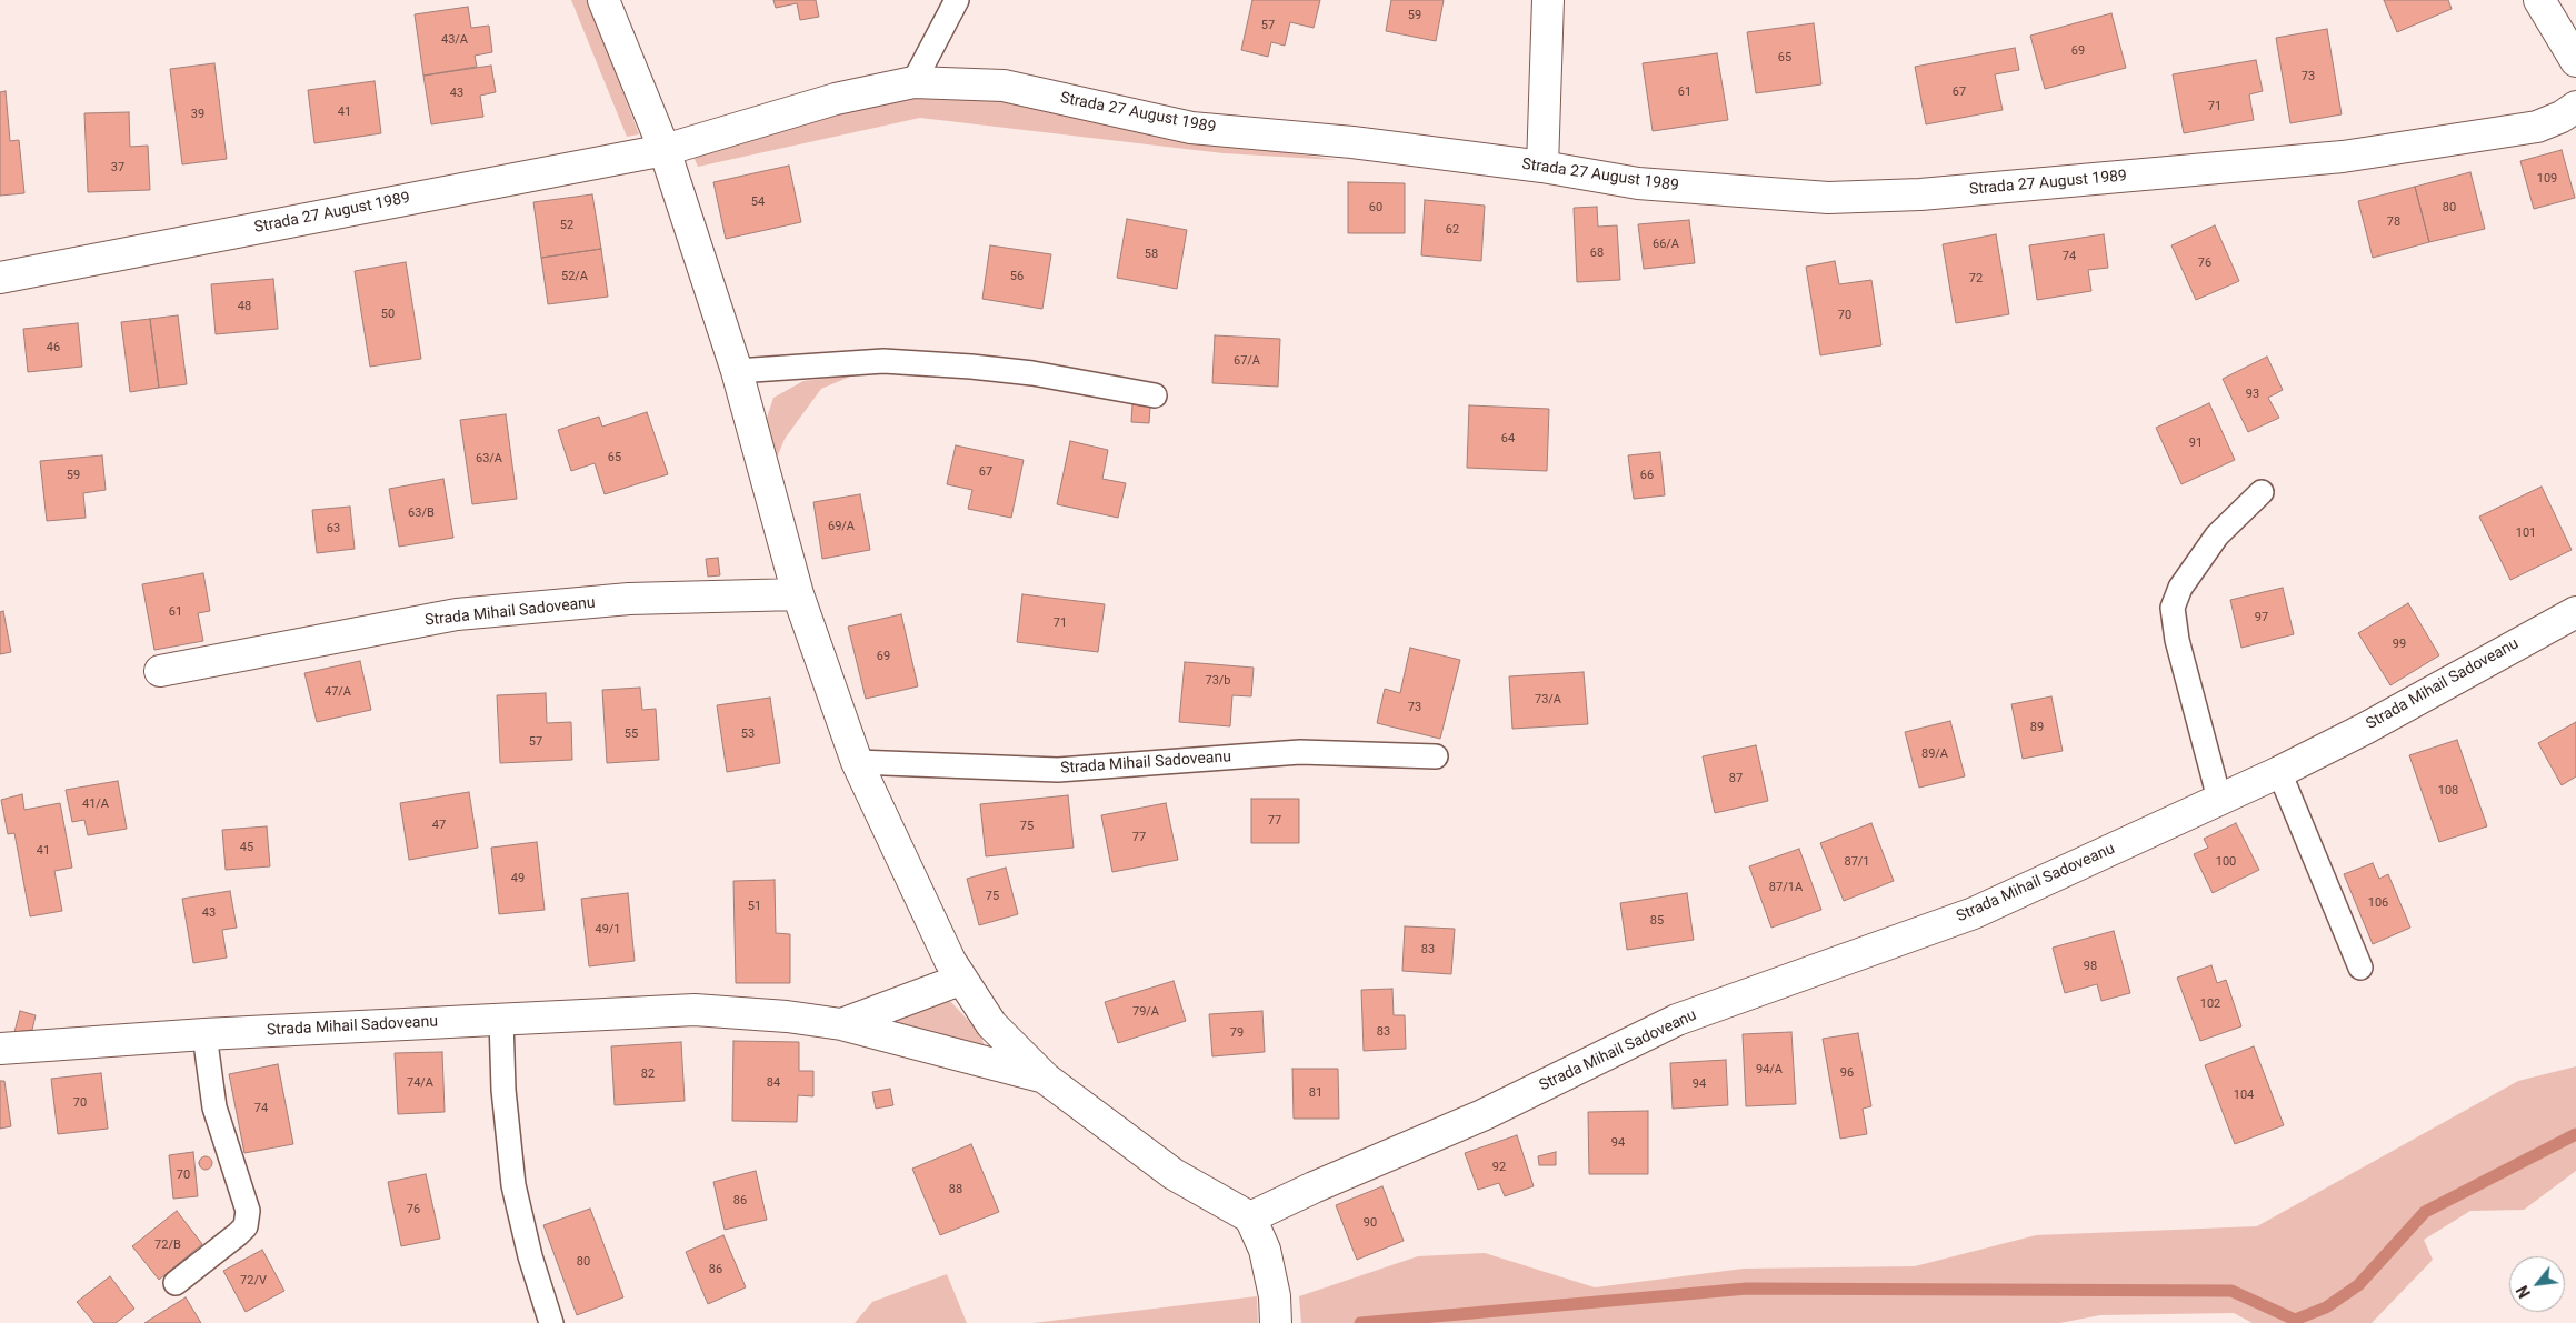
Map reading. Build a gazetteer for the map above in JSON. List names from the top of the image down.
{
  "streets": {
    "street": ["Strada 27 August 1989", "Strada Mihail Sadoveanu"]
  },
  "crossings": [
    ["Strada 27 August 1989", "Strada Mihail Sadoveanu"]
  ],
  "house_numbers": [
    "59",
    "57",
    "43/A",
    "69",
    "65",
    "73",
    "61",
    "67",
    "43",
    "71",
    "41",
    "39",
    "37",
    "109",
    "54",
    "60",
    "80",
    "78",
    "52",
    "62",
    "66/A",
    "68",
    "58",
    "74",
    "76",
    "52/A",
    "56",
    "72",
    "48",
    "50",
    "70",
    "46",
    "67/A",
    "93",
    "64",
    "91",
    "65",
    "63/A",
    "67",
    "59",
    "66",
    "63/B",
    "69/A",
    "63",
    "101",
    "61",
    "97",
    "71",
    "99",
    "69",
    "73/b",
    "47/A",
    "73/A",
    "73",
    "89",
    "55",
    "53",
    "57",
    "89/A",
    "87",
    "108",
    "41/A",
    "77",
    "47",
    "75",
    "77",
    "45",
    "41",
    "87/1",
    "100",
    "49",
    "87/1A",
    "75",
    "106",
    "51",
    "43",
    "85",
    "49/1",
    "83",
    "98",
    "102",
    "79/A",
    "83",
    "79",
    "94/A",
    "96",
    "82",
    "74/A",
    "84",
    "94",
    "81",
    "104",
    "70",
    "74",
    "94",
    "92",
    "70",
    "88",
    "86",
    "76",
    "90",
    "72/B",
    "80",
    "86",
    "72/V"
  ],
  "north": "bottom left"
}
